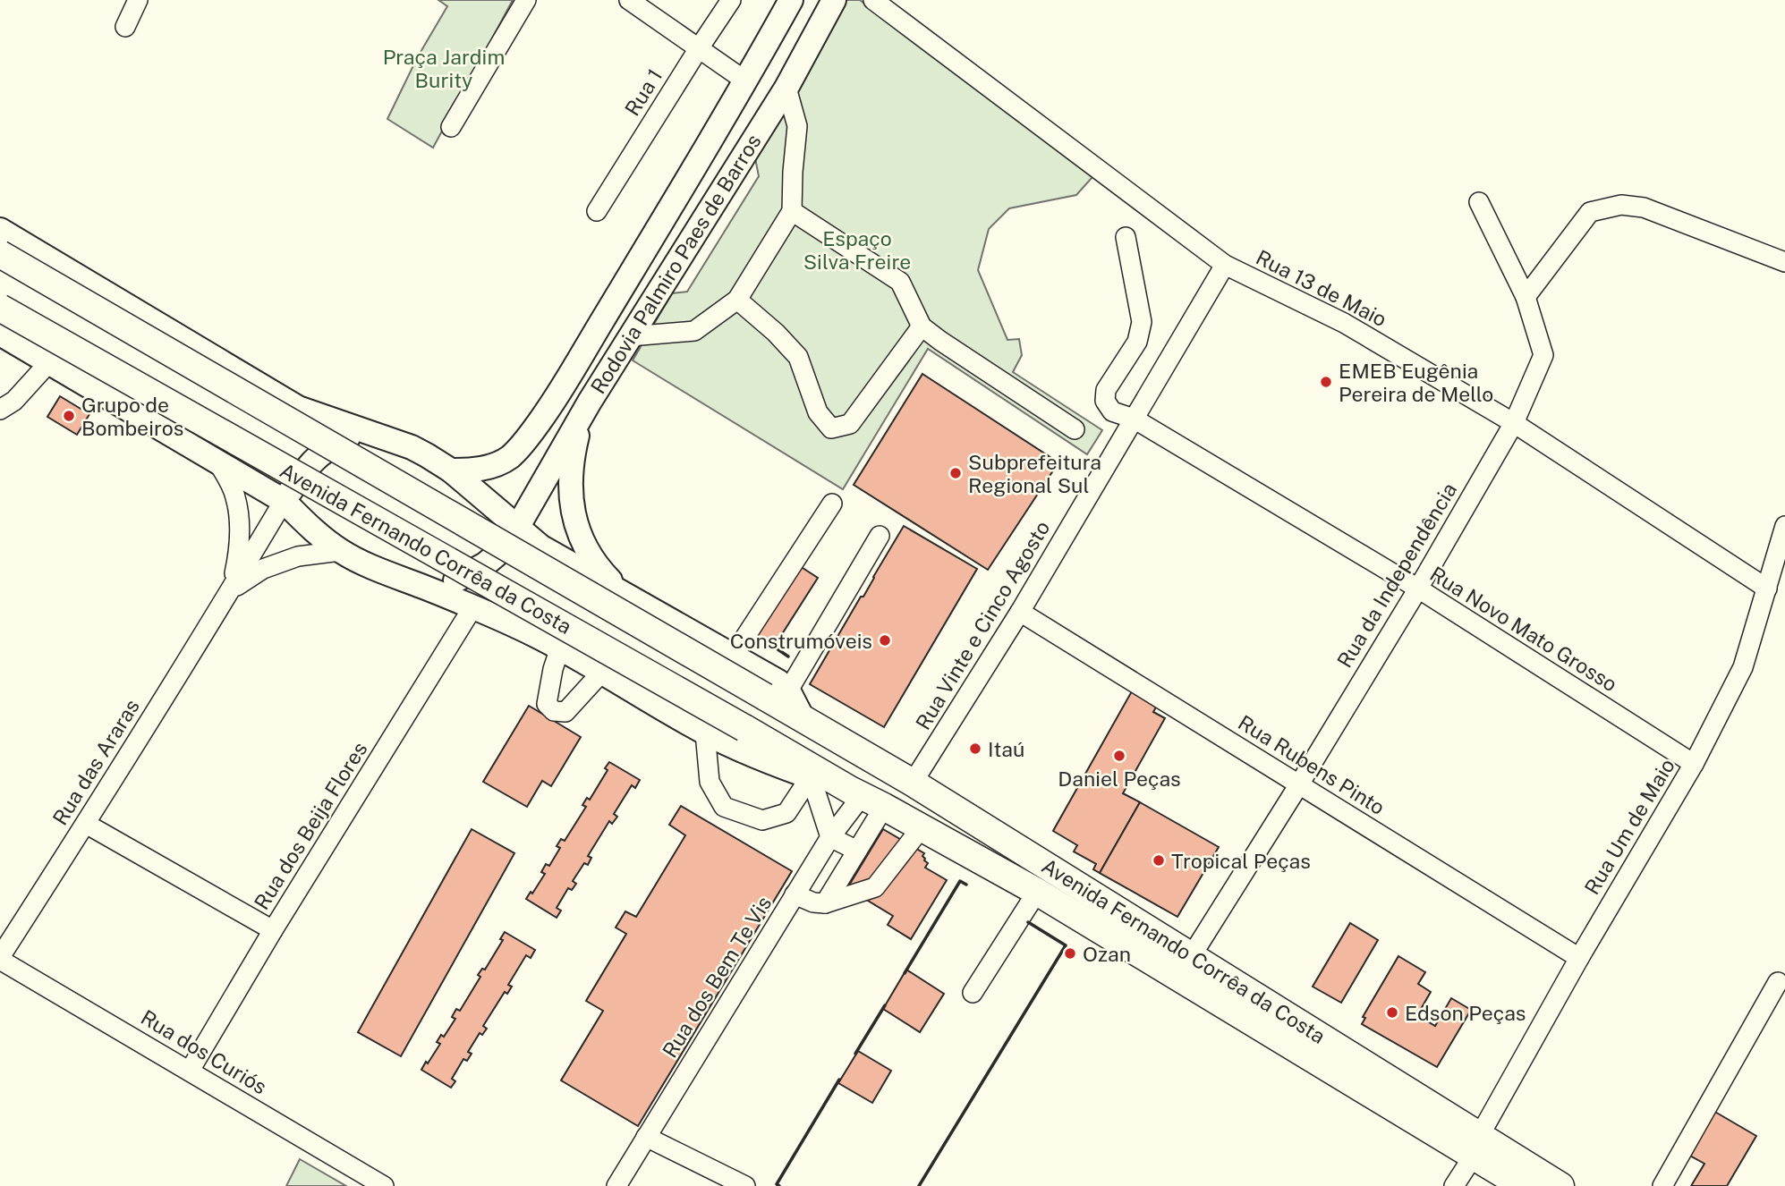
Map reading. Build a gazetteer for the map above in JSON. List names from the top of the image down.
{
  "streets": {
    "highway": ["Avenida Fernando Corrêa da Costa"],
    "main road": ["Rodovia Palmiro Paes de Barros"],
    "street": [
      "Rua 1",
      "Rua 13 de Maio",
      "Rua da Independência",
      "Rua Vinte e Cinco Agosto",
      "Rua Novo Mato Grosso",
      "Rua das Araras",
      "Rua Rubens Pinto",
      "Rua dos Beija Flores",
      "Rua Um de Maio",
      "Rua dos Bem Te Vis",
      "Rua dos Curiós"
    ]
  },
  "crossings": [
    ["Rodovia Palmiro Paes de Barros", "Avenida Fernando Corrêa da Costa"],
    ["Rua 13 de Maio", "Rua da Independência"],
    ["Rua 13 de Maio", "Rua Vinte e Cinco Agosto"],
    ["Rua 13 de Maio", "Rua Um de Maio"],
    ["Avenida Fernando Corrêa da Costa", "Rua da Independência"],
    ["Avenida Fernando Corrêa da Costa", "Rua Vinte e Cinco Agosto"],
    ["Avenida Fernando Corrêa da Costa", "Rua das Araras"],
    ["Avenida Fernando Corrêa da Costa", "Rua dos Beija Flores"],
    ["Avenida Fernando Corrêa da Costa", "Rua Um de Maio"],
    ["Avenida Fernando Corrêa da Costa", "Rua dos Bem Te Vis"],
    ["Rua da Independência", "Rua Novo Mato Grosso"],
    ["Rua da Independência", "Rua Rubens Pinto"],
    ["Rua Vinte e Cinco Agosto", "Rua Novo Mato Grosso"],
    ["Rua Vinte e Cinco Agosto", "Rua Rubens Pinto"],
    ["Rua Novo Mato Grosso", "Rua Um de Maio"],
    ["Rua das Araras", "Rua dos Curiós"],
    ["Rua Rubens Pinto", "Rua Um de Maio"],
    ["Rua dos Beija Flores", "Rua dos Curiós"]
  ],
  "parks": ["Praça Jardim Burity", "Espaço Silva Freire"],
  "places": [
    "EMEB Eugênia Pereira de Mello",
    "Grupo de Bombeiros",
    "Subprefeitura Regional Sul",
    "Construmóveis",
    "Itaú",
    "Daniel Peças",
    "Tropical Peças",
    "Ozan",
    "Edson Peças"
  ]
}
